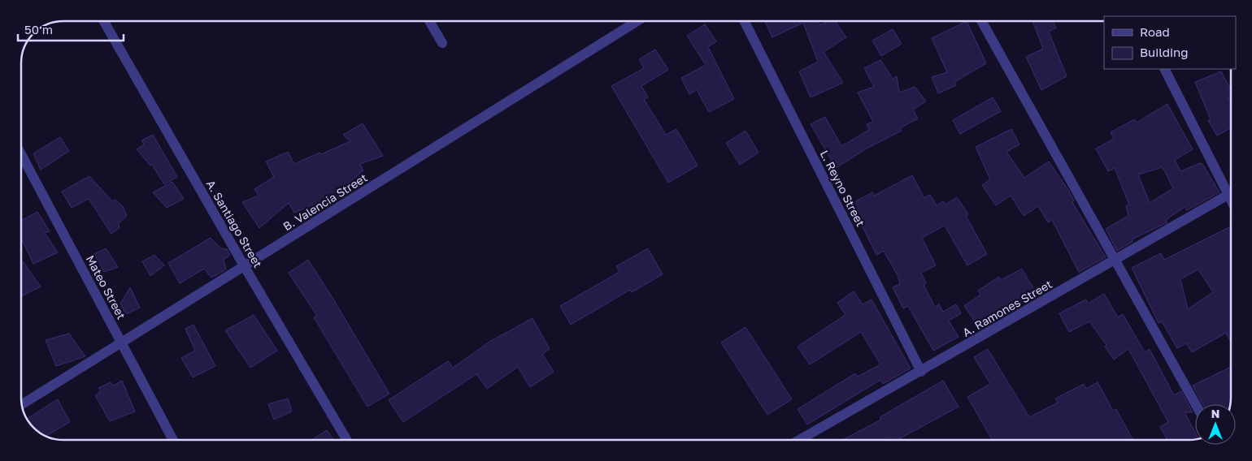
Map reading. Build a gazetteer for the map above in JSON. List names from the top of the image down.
{
  "streets": {
    "street": [
      "L. Reyno Street",
      "B. Valencia Street",
      "A. Santiago Street",
      "Mateo Street",
      "A. Ramones Street"
    ]
  },
  "crossings": [
    ["L. Reyno Street", "A. Ramones Street"],
    ["B. Valencia Street", "A. Santiago Street"],
    ["B. Valencia Street", "Mateo Street"]
  ],
  "legend": ["Road", "Building"],
  "scale_bar": "50 m",
  "north": "top"
}
